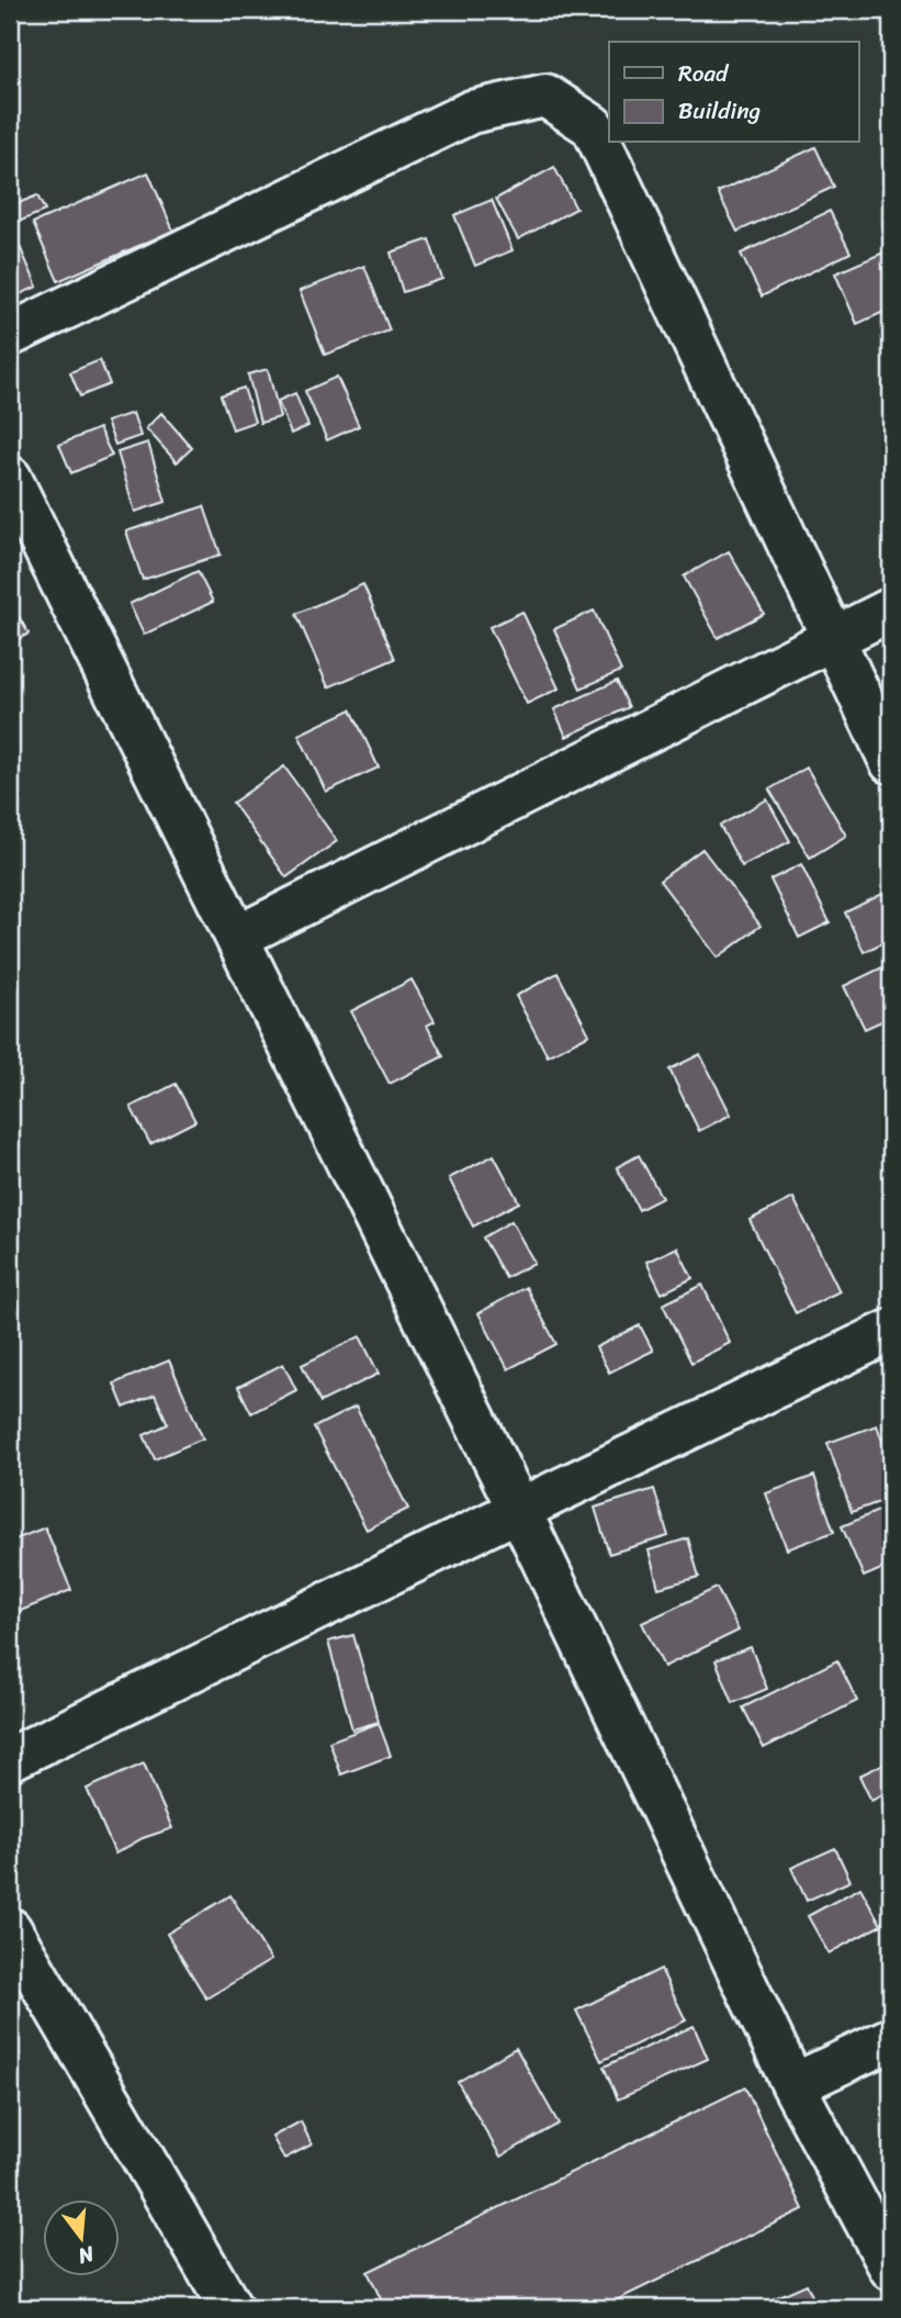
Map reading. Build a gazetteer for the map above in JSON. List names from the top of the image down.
{
  "legend": ["Road", "Building"],
  "north": "bottom"
}
